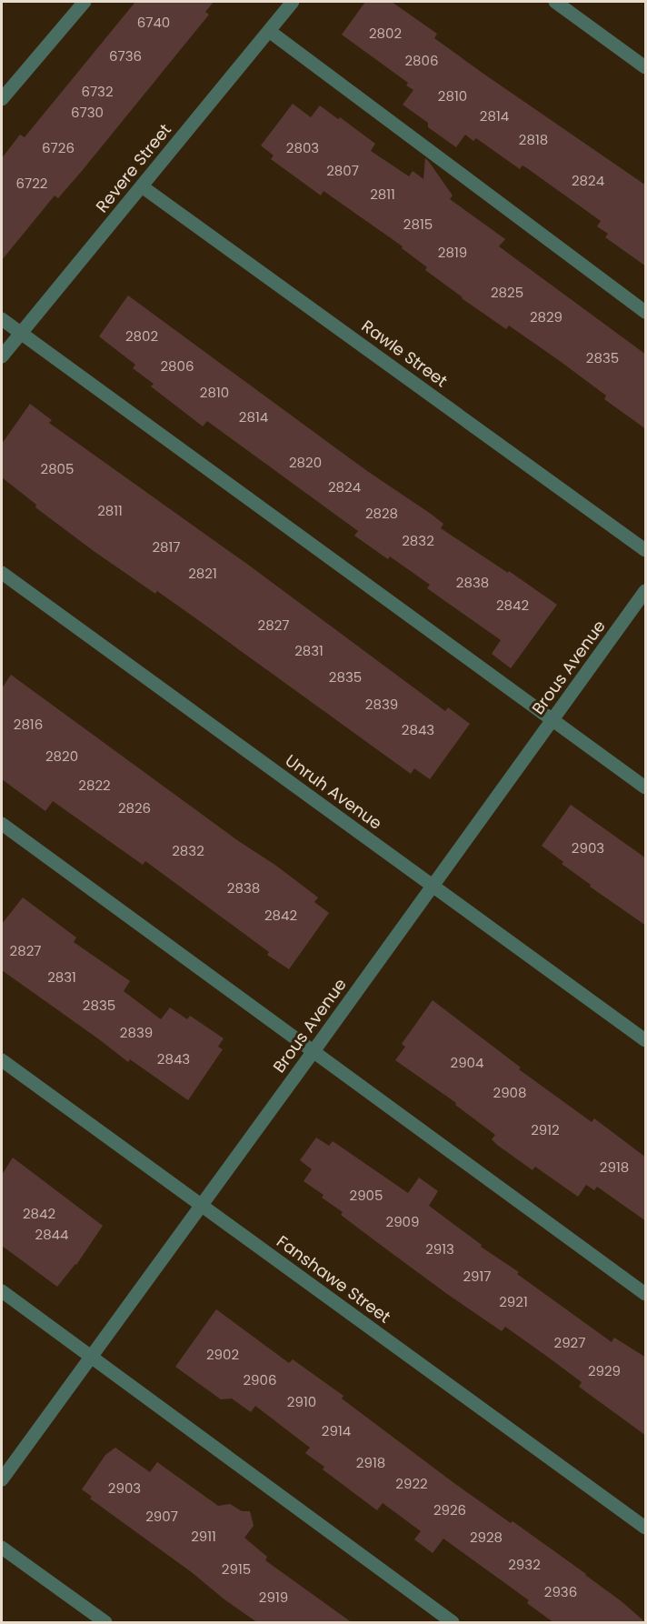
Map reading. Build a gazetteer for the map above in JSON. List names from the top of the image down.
{
  "streets": {
    "street": [
      "Revere Street",
      "Rawle Street",
      "Brous Avenue",
      "Unruh Avenue",
      "Fanshawe Street"
    ]
  },
  "crossings": [
    ["Revere Street", "Rawle Street"],
    ["Brous Avenue", "Unruh Avenue"],
    ["Brous Avenue", "Fanshawe Street"]
  ],
  "house_numbers": [
    "6740",
    "2802",
    "6736",
    "2806",
    "6732",
    "2810",
    "6730",
    "2814",
    "2818",
    "6726",
    "2803",
    "2807",
    "2824",
    "6722",
    "2811",
    "2815",
    "2819",
    "2825",
    "2829",
    "2802",
    "2835",
    "2806",
    "2810",
    "2814",
    "2820",
    "2805",
    "2824",
    "2811",
    "2828",
    "2832",
    "2817",
    "2821",
    "2838",
    "2842",
    "2827",
    "2831",
    "2835",
    "2839",
    "2816",
    "2843",
    "2820",
    "2822",
    "2826",
    "2903",
    "2832",
    "2838",
    "2842",
    "2827",
    "2831",
    "2835",
    "2839",
    "2843",
    "2904",
    "2908",
    "2912",
    "2918",
    "2905",
    "2842",
    "2909",
    "2844",
    "2913",
    "2917",
    "2921",
    "2927",
    "2902",
    "2929",
    "2906",
    "2910",
    "2914",
    "2918",
    "2922",
    "2903",
    "2926",
    "2907",
    "2911",
    "2928",
    "2932",
    "2915",
    "2936",
    "2919"
  ]
}
